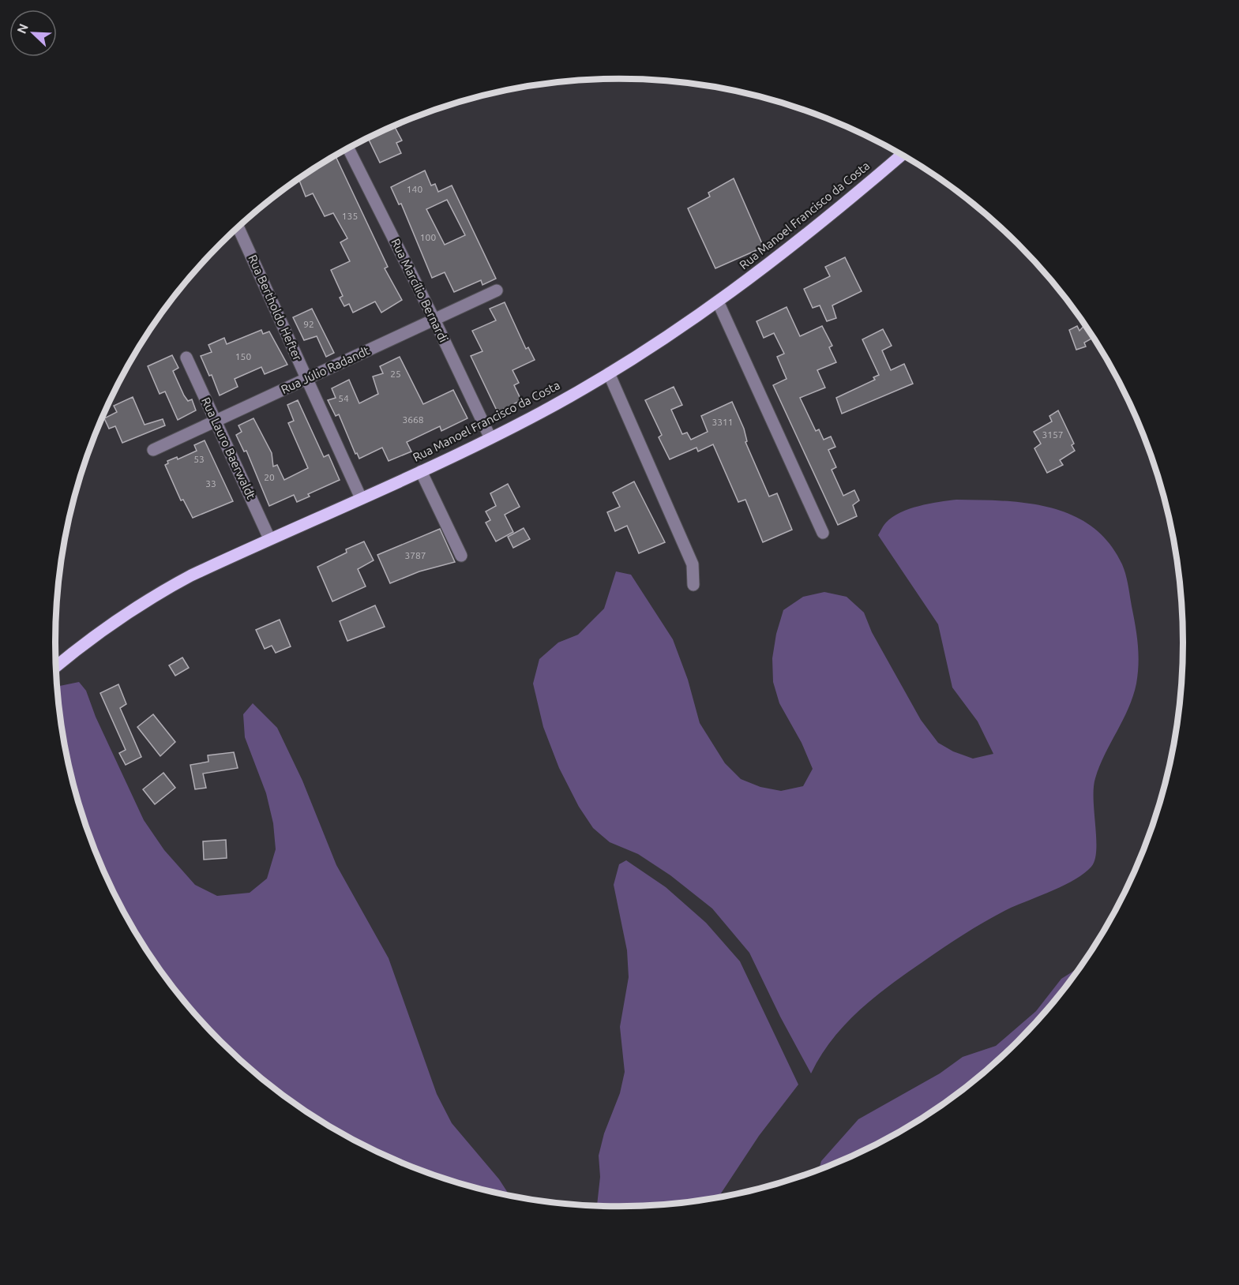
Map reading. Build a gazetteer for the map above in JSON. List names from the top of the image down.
{
  "streets": {
    "main road": ["Rua Manoel Francisco da Costa"],
    "street": [
      "Rua Marcílio Bernardi",
      "Rua Bertholdo Hefter",
      "Rua Júlio Radandt",
      "Rua Lauro Baerwaldt"
    ]
  },
  "crossings": [
    ["Rua Manoel Francisco da Costa", "Rua Marcílio Bernardi"],
    ["Rua Manoel Francisco da Costa", "Rua Bertholdo Hefter"],
    ["Rua Manoel Francisco da Costa", "Rua Lauro Baerwaldt"],
    ["Rua Marcílio Bernardi", "Rua Júlio Radandt"],
    ["Rua Bertholdo Hefter", "Rua Júlio Radandt"],
    ["Rua Júlio Radandt", "Rua Lauro Baerwaldt"]
  ],
  "house_numbers": [
    "140",
    "135",
    "100",
    "92",
    "150",
    "25",
    "54",
    "3668",
    "3311",
    "3157",
    "53",
    "20",
    "33",
    "3787"
  ],
  "north": "top left"
}
